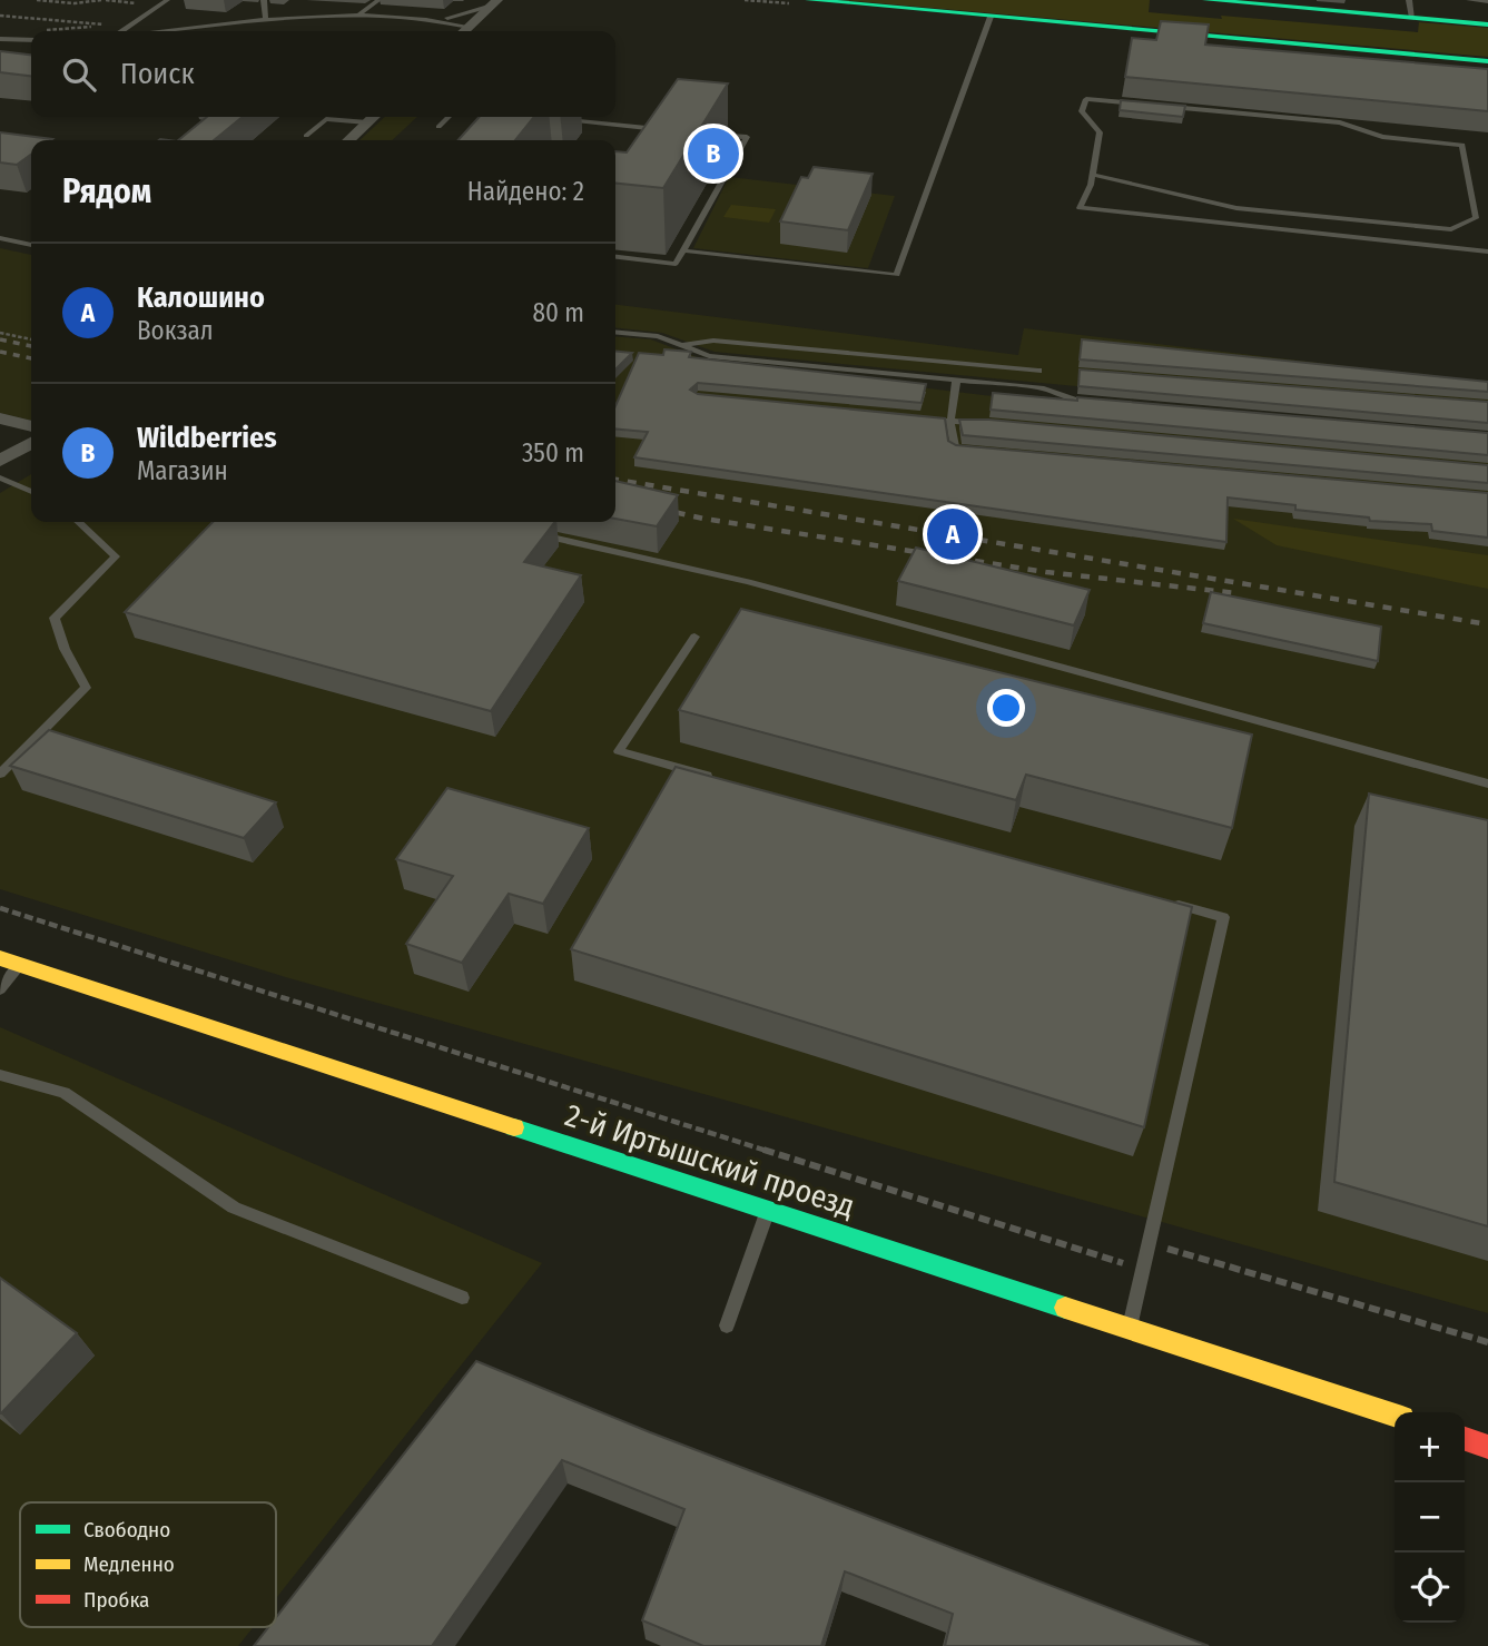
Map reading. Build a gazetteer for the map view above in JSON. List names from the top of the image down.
{
  "streets": {
    "main road": ["2-й Иртышский проезд"]
  },
  "legend": ["Свободно", "Медленно", "Пробка"],
  "page": {
    "search": "Поиск",
    "pins": ["B", "A"],
    "heading": ["Рядом", "Найдено: 2"],
    "list": [
      {
        "mark": "A",
        "name": "Калошино",
        "note": "Вокзал",
        "value": "80 m"
      },
      {
        "mark": "B",
        "name": "Wildberries",
        "note": "Магазин",
        "value": "350 m"
      }
    ],
    "map_buttons": ["+", "−"]
  }
}
